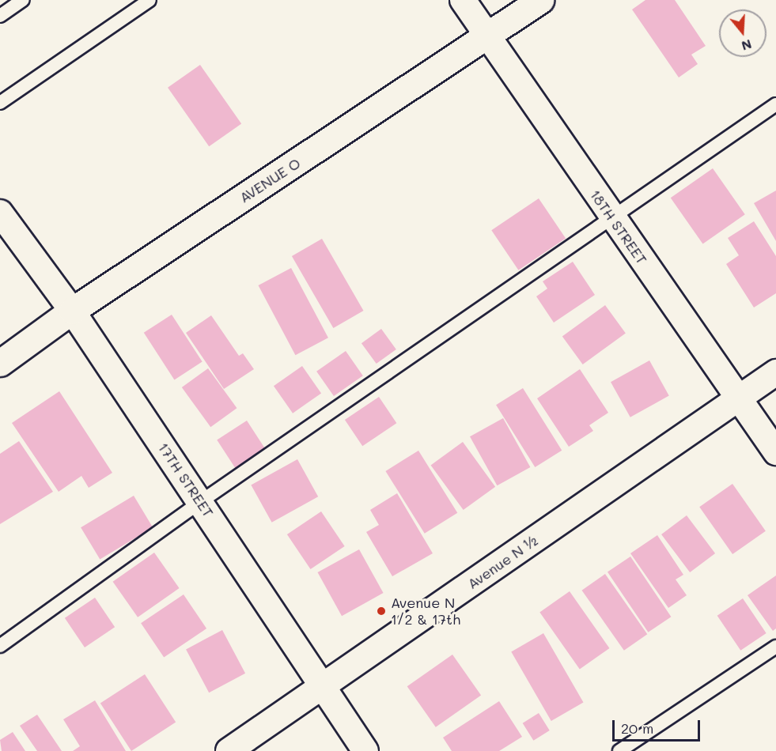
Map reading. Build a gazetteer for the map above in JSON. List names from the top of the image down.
{
  "streets": {
    "street": [
      "AVENUE O",
      "18TH STREET",
      "17TH STREET",
      "Avenue N ½"
    ]
  },
  "crossings": [
    ["AVENUE O", "18TH STREET"],
    ["AVENUE O", "17TH STREET"],
    ["18TH STREET", "Avenue N ½"],
    ["17TH STREET", "Avenue N ½"]
  ],
  "places": ["Avenue N 1/2 & 17th"],
  "scale_bar": "20 m",
  "north": "bottom"
}
